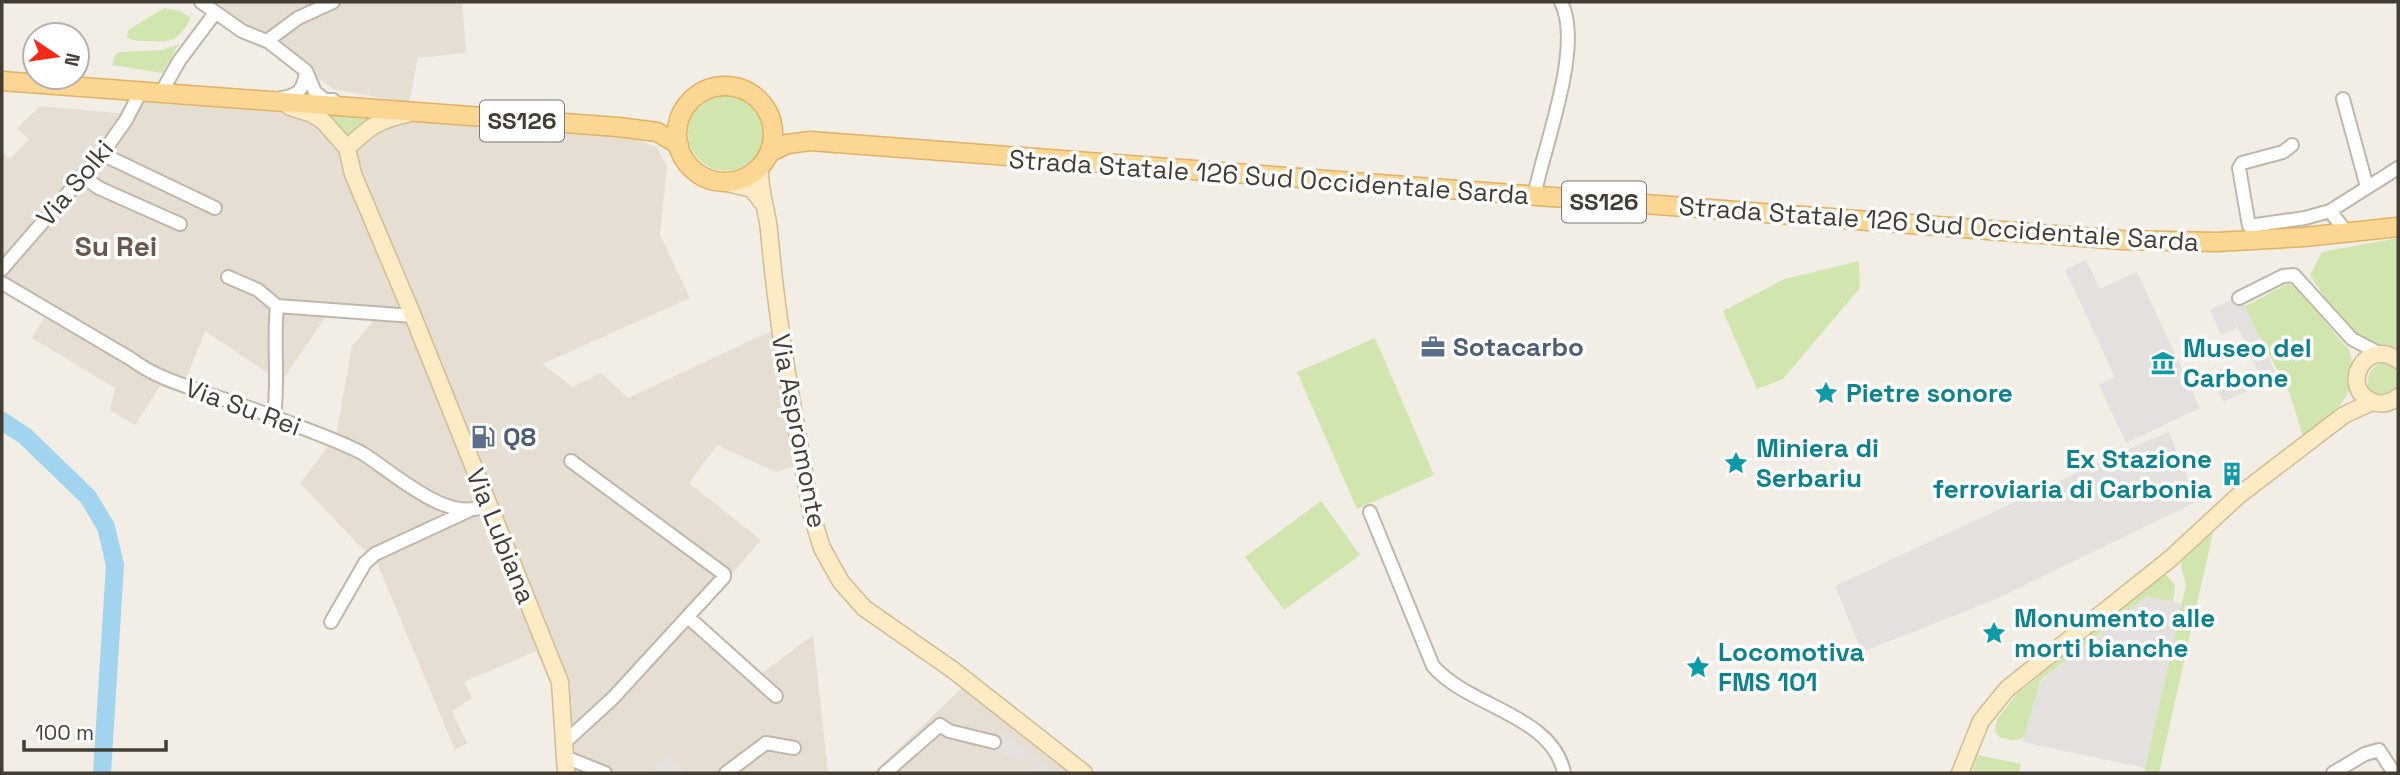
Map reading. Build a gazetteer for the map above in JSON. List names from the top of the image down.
{
  "streets": {
    "main road": [
      "SS126",
      "Strada Statale 126 Sud Occidentale Sarda",
      "Via Aspromonte",
      "Via Lubiana"
    ],
    "street": ["Via Solki", "Via Su Rei"]
  },
  "crossings": [
    ["SS126", "Strada Statale 126 Sud Occidentale Sarda"],
    ["SS126", "Via Solki"],
    ["SS126", "Via Aspromonte"],
    ["SS126", "Via Lubiana"]
  ],
  "districts": ["Su Rei"],
  "places": {
    "office": ["Sotacarbo"],
    "museum": ["Museo del Carbone"],
    "place": [
      "Pietre sonore",
      "Miniera di Serbariu",
      "Monumento alle morti bianche",
      "Locomotiva FMS 101"
    ],
    "fuel station": ["Q8"],
    "building": ["Ex Stazione ferroviaria di Carbonia"]
  },
  "scale_bar": "100 m",
  "north": "right"
}
